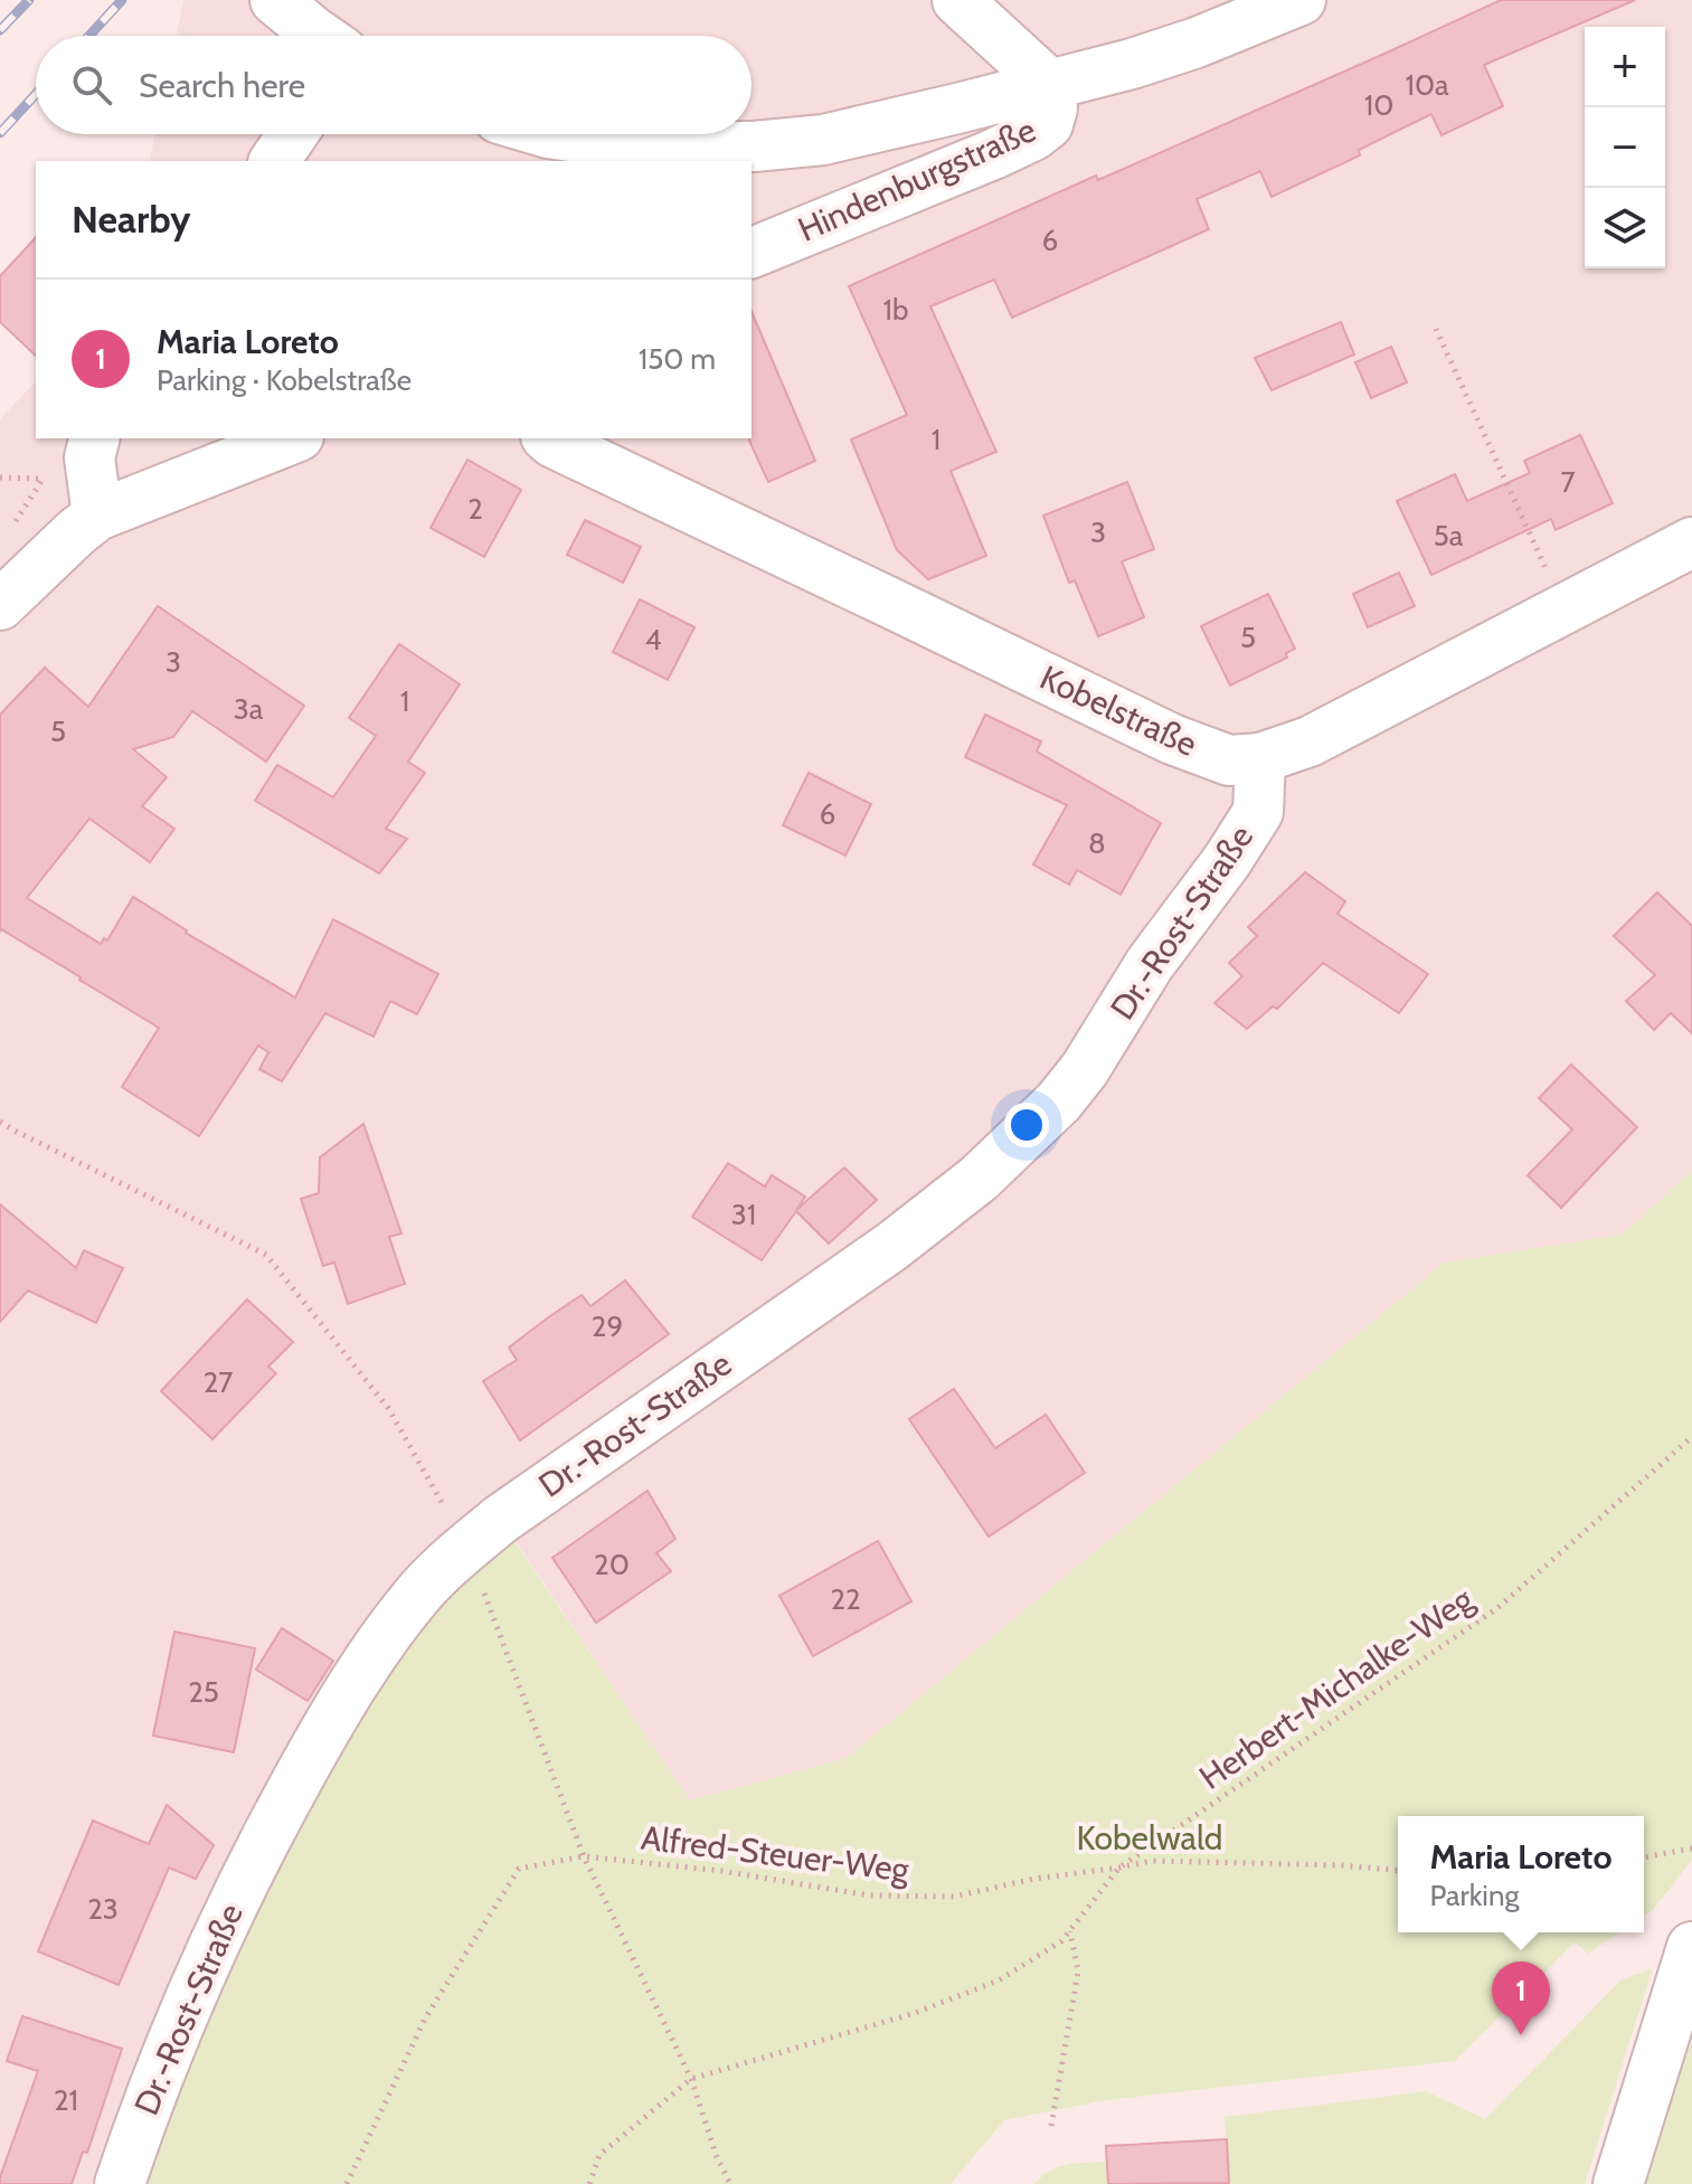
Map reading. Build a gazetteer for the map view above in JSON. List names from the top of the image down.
{
  "streets": {
    "street": ["Hindenburgstraße", "Kobelstraße", "Dr.-Rost-Straße"],
    "path": ["Herbert-Michalke-Weg", "Alfred-Steuer-Weg"]
  },
  "crossings": [
    ["Kobelstraße", "Dr.-Rost-Straße"],
    ["Herbert-Michalke-Weg", "Alfred-Steuer-Weg"]
  ],
  "parks": ["Kobelwald"],
  "house_numbers": [
    "10a",
    "10",
    "6",
    "1b",
    "1",
    "7",
    "2",
    "3",
    "5a",
    "5",
    "4",
    "3",
    "1",
    "3a",
    "5",
    "6",
    "8",
    "31",
    "29",
    "27",
    "20",
    "22",
    "25",
    "23",
    "21"
  ],
  "page": {
    "map_buttons": ["+", "−"],
    "search": "Search here",
    "heading": "Nearby",
    "list": [
      {
        "mark": "1",
        "name": "Maria Loreto",
        "note": "Parking · Kobelstraße",
        "value": "150 m"
      }
    ],
    "popup": ["Maria Loreto", "Parking"],
    "pins": "1"
  }
}
